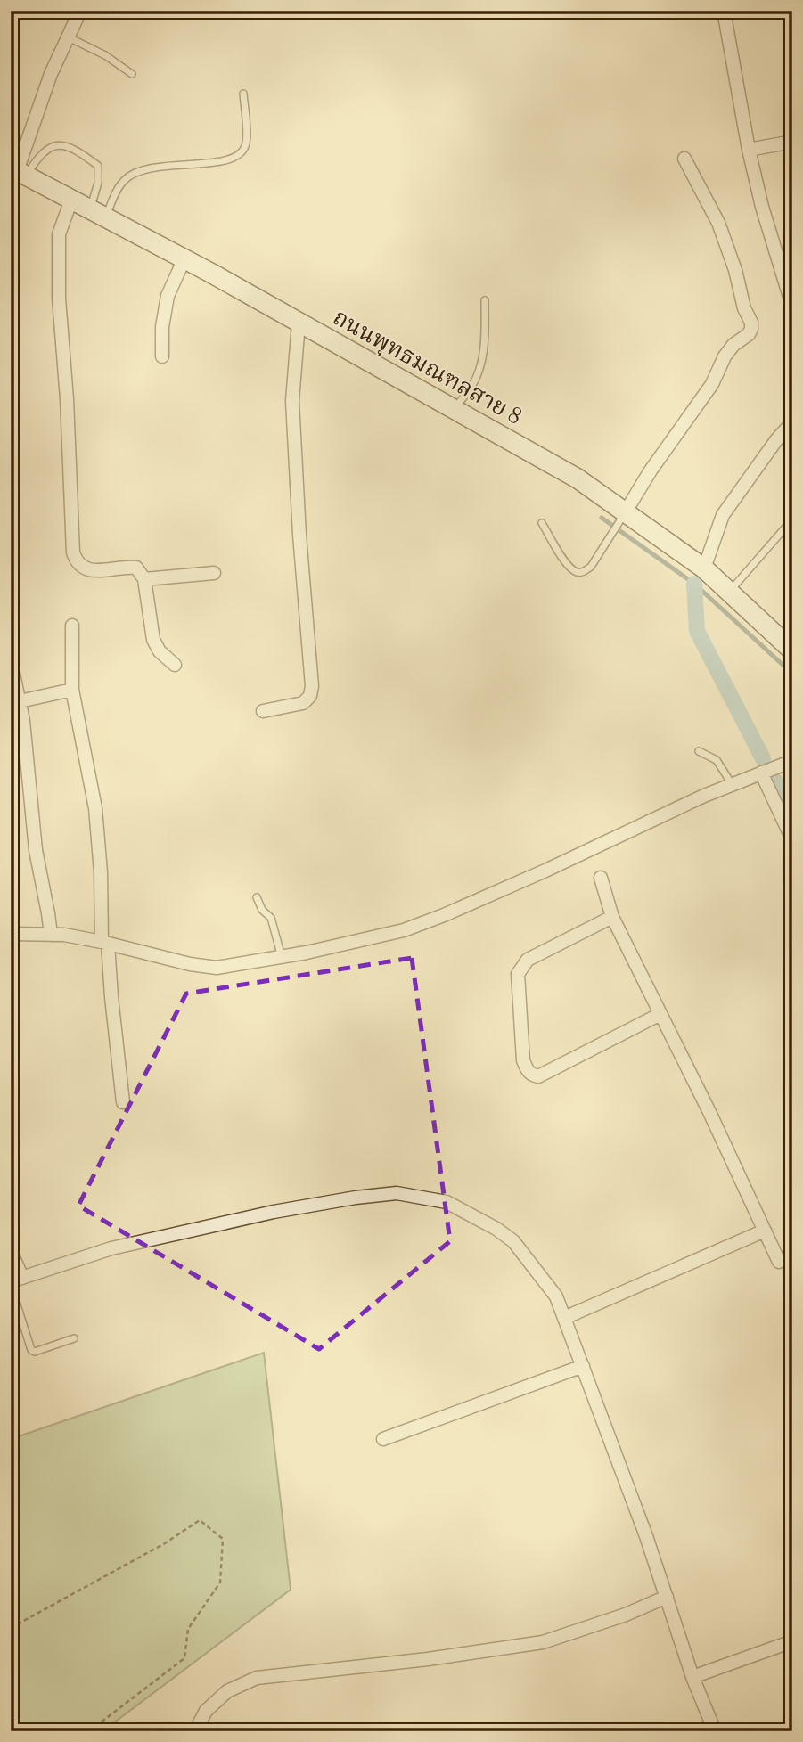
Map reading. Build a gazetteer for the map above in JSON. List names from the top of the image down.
{
  "streets": {
    "street": ["ถนนพุทธมณฑลสาย 8"]
  }
}
